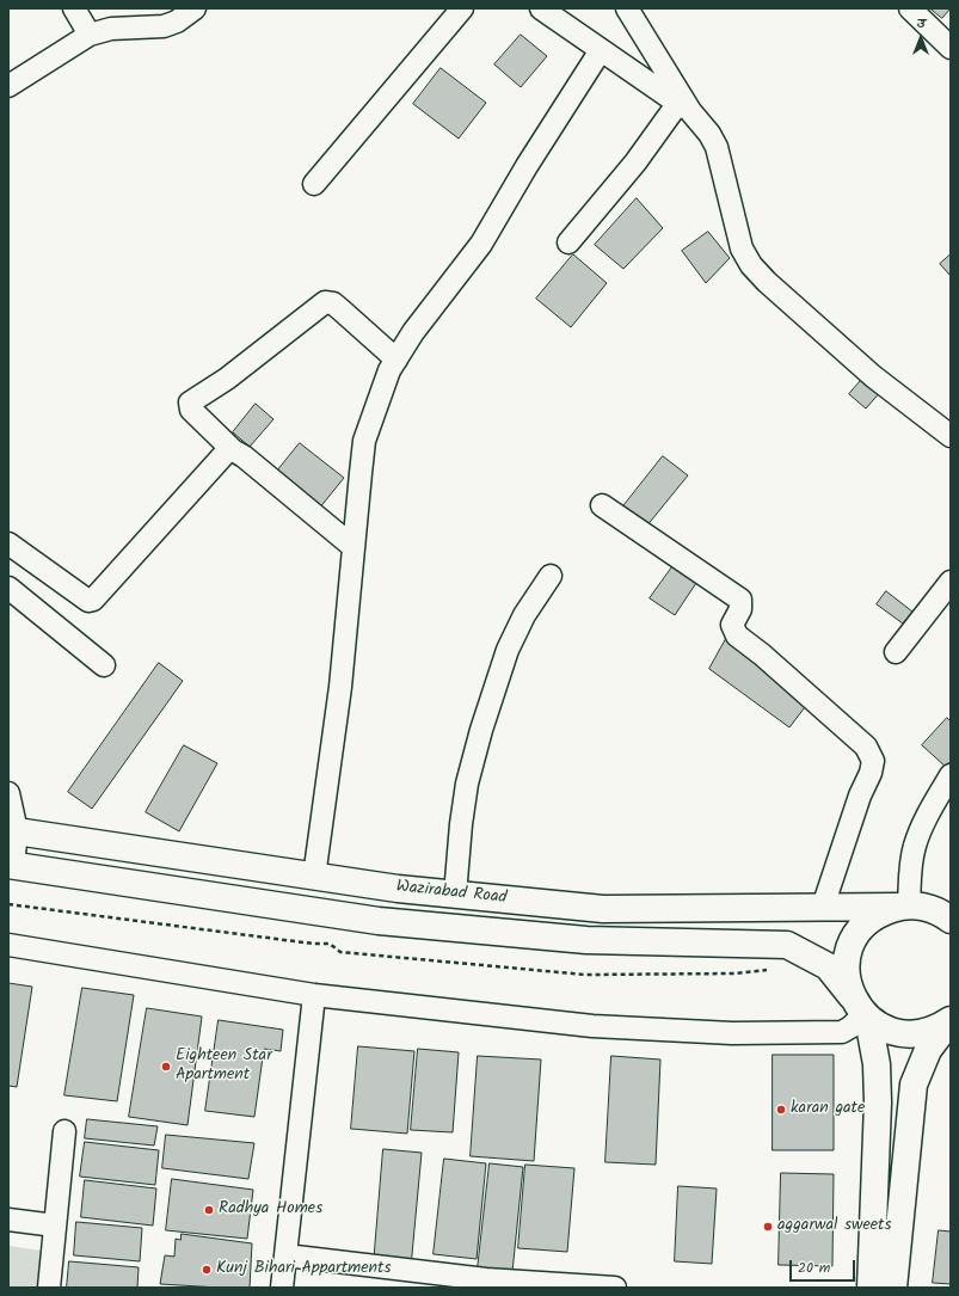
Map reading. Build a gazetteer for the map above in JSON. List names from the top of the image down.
{
  "streets": {
    "main road": ["Wazirabad Road"]
  },
  "places": [
    "Eighteen Star Apartment",
    "karan gate",
    "Radhya Homes",
    "aggarwal sweets",
    "Kunj Bihari Appartments"
  ],
  "scale_bar": "20 m",
  "north": "top"
}
